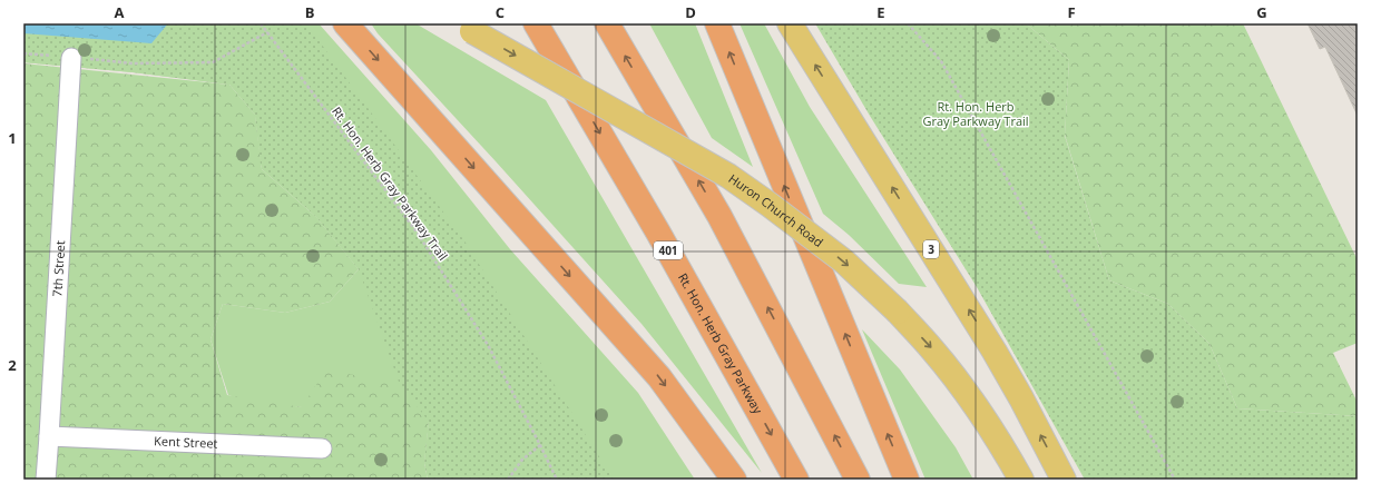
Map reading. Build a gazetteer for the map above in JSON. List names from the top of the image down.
{
  "streets": {
    "highway": ["401", "Rt. Hon. Herb Gray Parkway"],
    "main road": ["Huron Church Road", "3"],
    "street": ["7th Street", "Kent Street"],
    "path": ["Rt. Hon. Herb Gray Parkway Trail"]
  },
  "crossings": [
    ["7th Street", "Kent Street"]
  ],
  "parks": ["Rt. Hon. Herb Gray Parkway Trail"],
  "grid": {
    "columns": [
      "A",
      "B",
      "C",
      "D",
      "E",
      "F",
      "G"
    ],
    "rows": ["1", "2"]
  }
}
